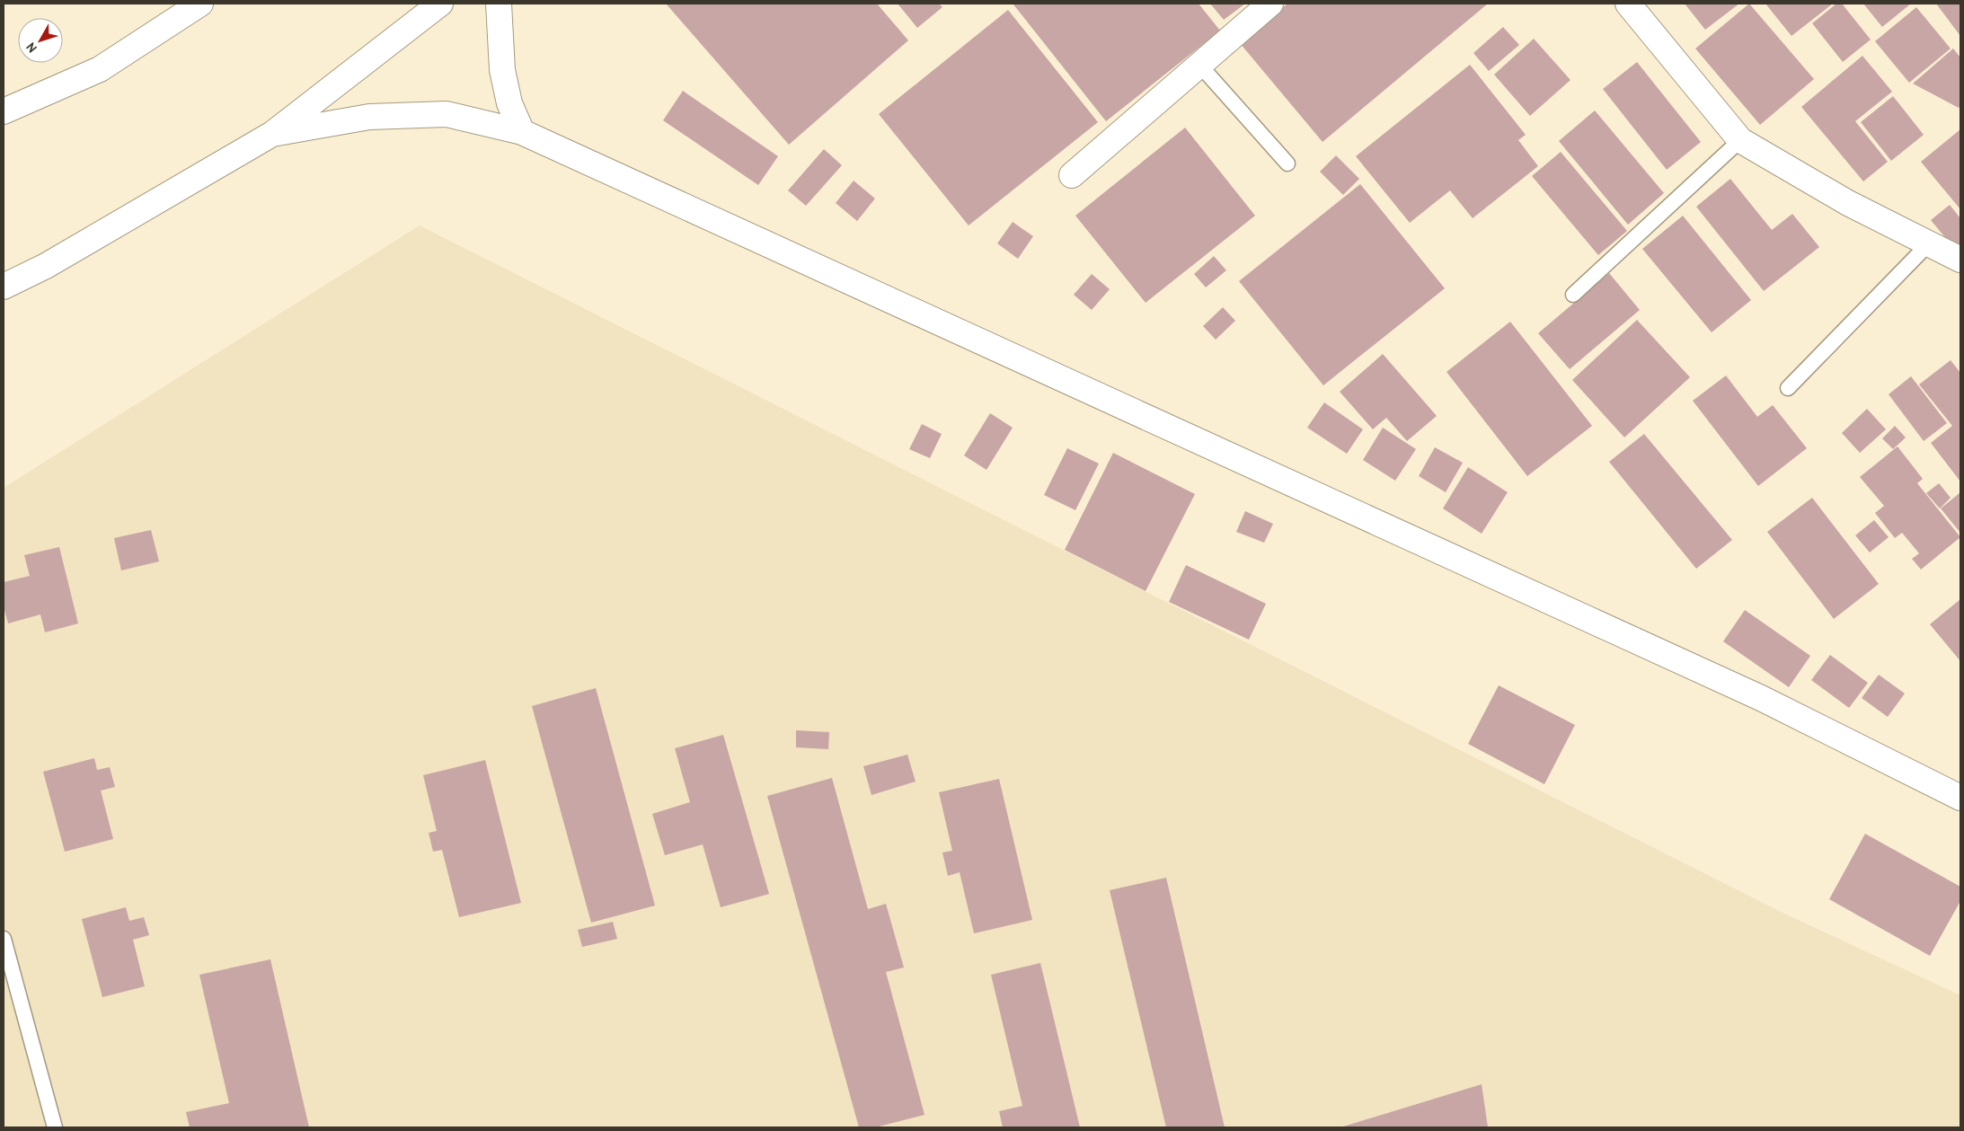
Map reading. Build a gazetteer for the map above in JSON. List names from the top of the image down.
{
  "north": "bottom left"
}
